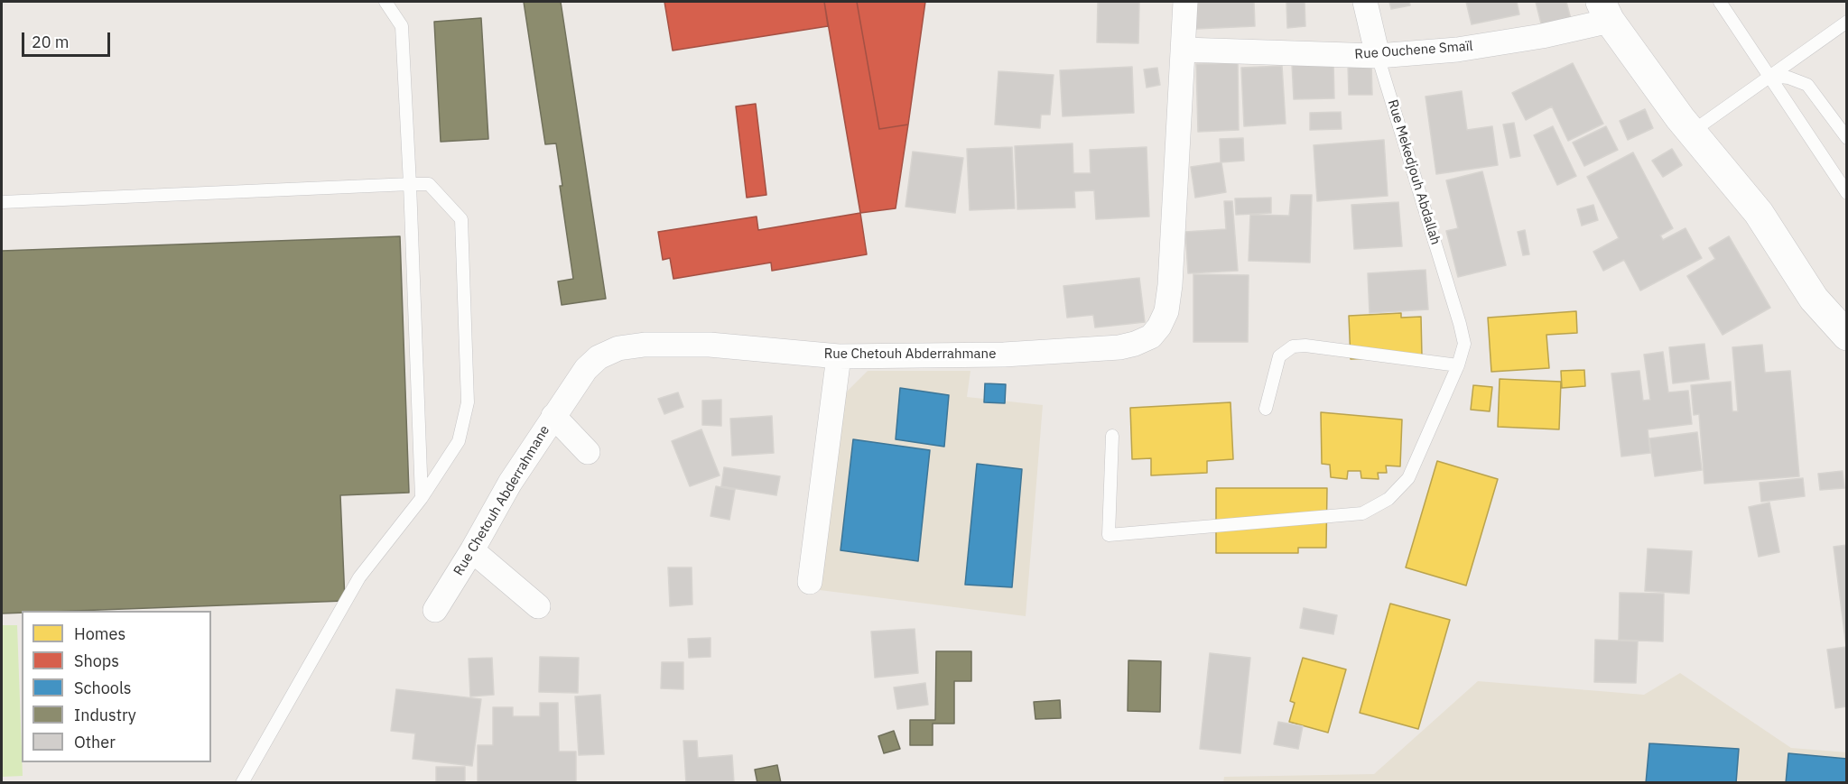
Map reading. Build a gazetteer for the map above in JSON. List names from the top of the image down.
{
  "streets": {
    "street": ["Rue Ouchene Smaïl", "Rue Mekedjouh Abdallah", "Rue Chetouh Abderrahmane"]
  },
  "crossings": [
    ["Rue Ouchene Smaïl", "Rue Mekedjouh Abdallah"],
    ["Rue Ouchene Smaïl", "Rue Chetouh Abderrahmane"]
  ],
  "legend": [
    "Homes",
    "Shops",
    "Schools",
    "Industry",
    "Other"
  ],
  "scale_bar": "20 m"
}
